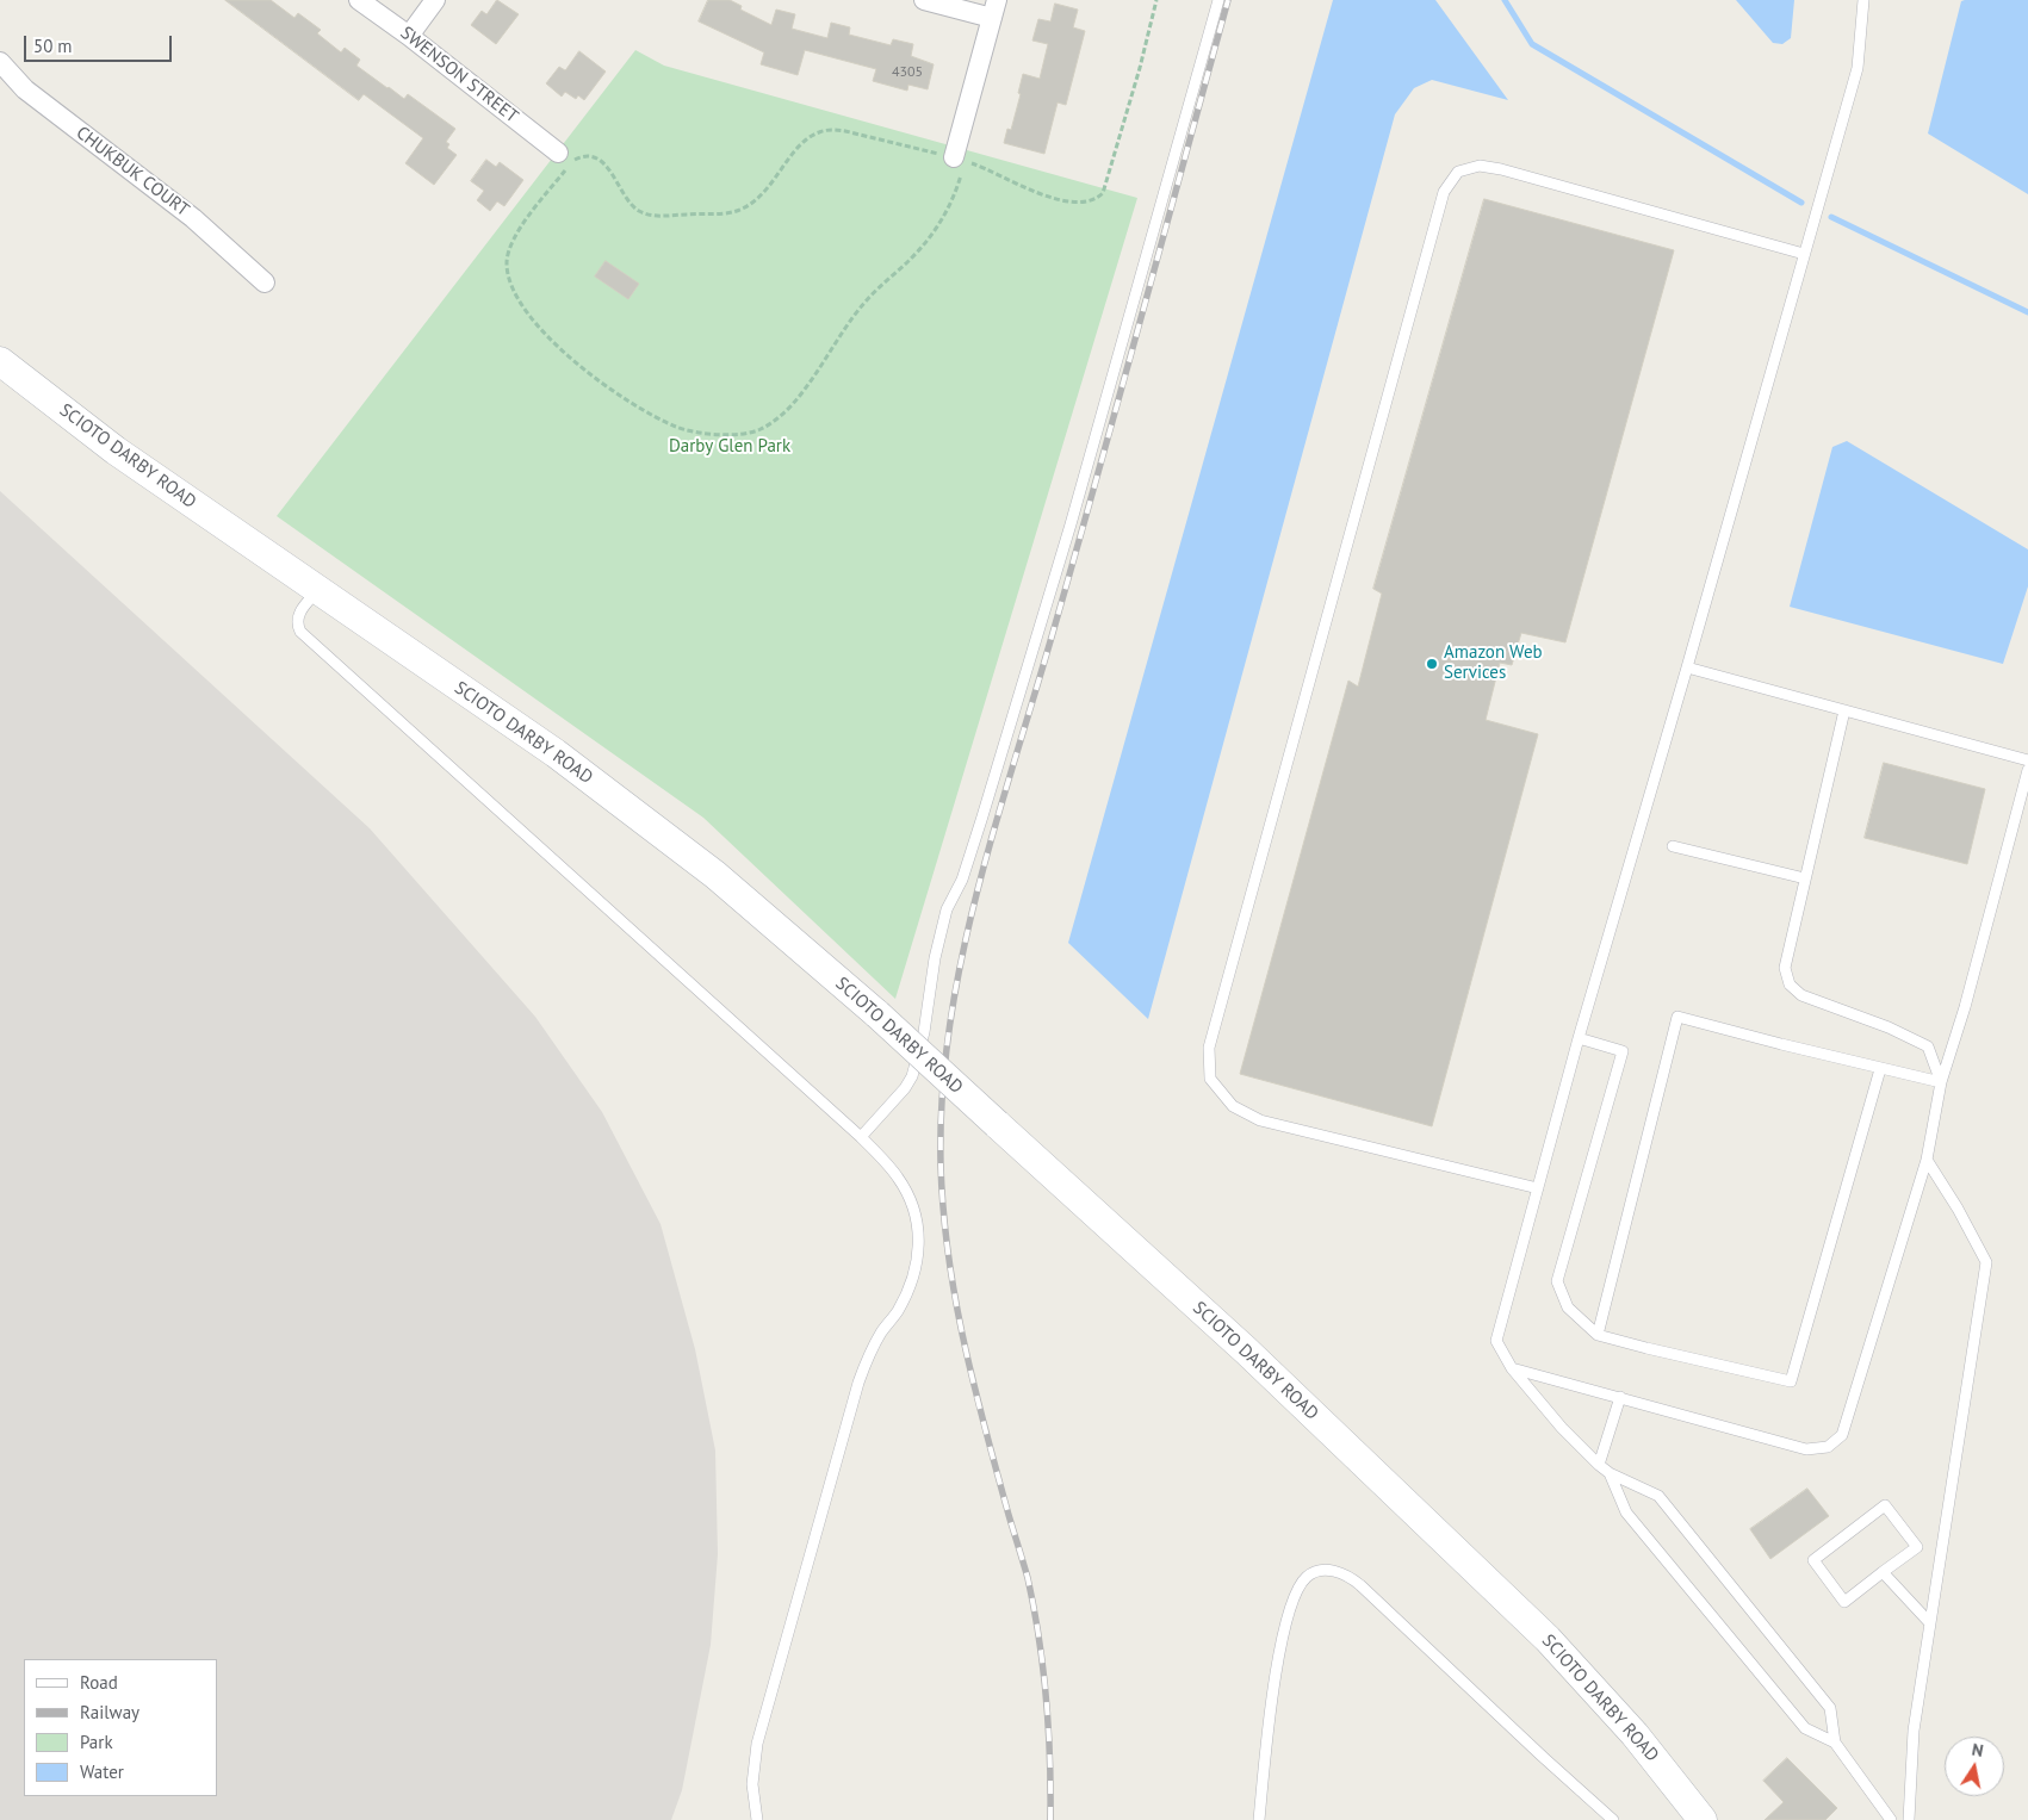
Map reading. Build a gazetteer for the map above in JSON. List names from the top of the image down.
{
  "streets": {
    "main road": ["SCIOTO DARBY ROAD"],
    "street": ["SWENSON STREET", "CHUKBUK COURT"]
  },
  "parks": ["Darby Glen Park"],
  "places": ["Amazon Web Services"],
  "house_numbers": ["4305"],
  "legend": [
    "Road",
    "Railway",
    "Park",
    "Water"
  ],
  "scale_bar": "50 m",
  "north": "top"
}
